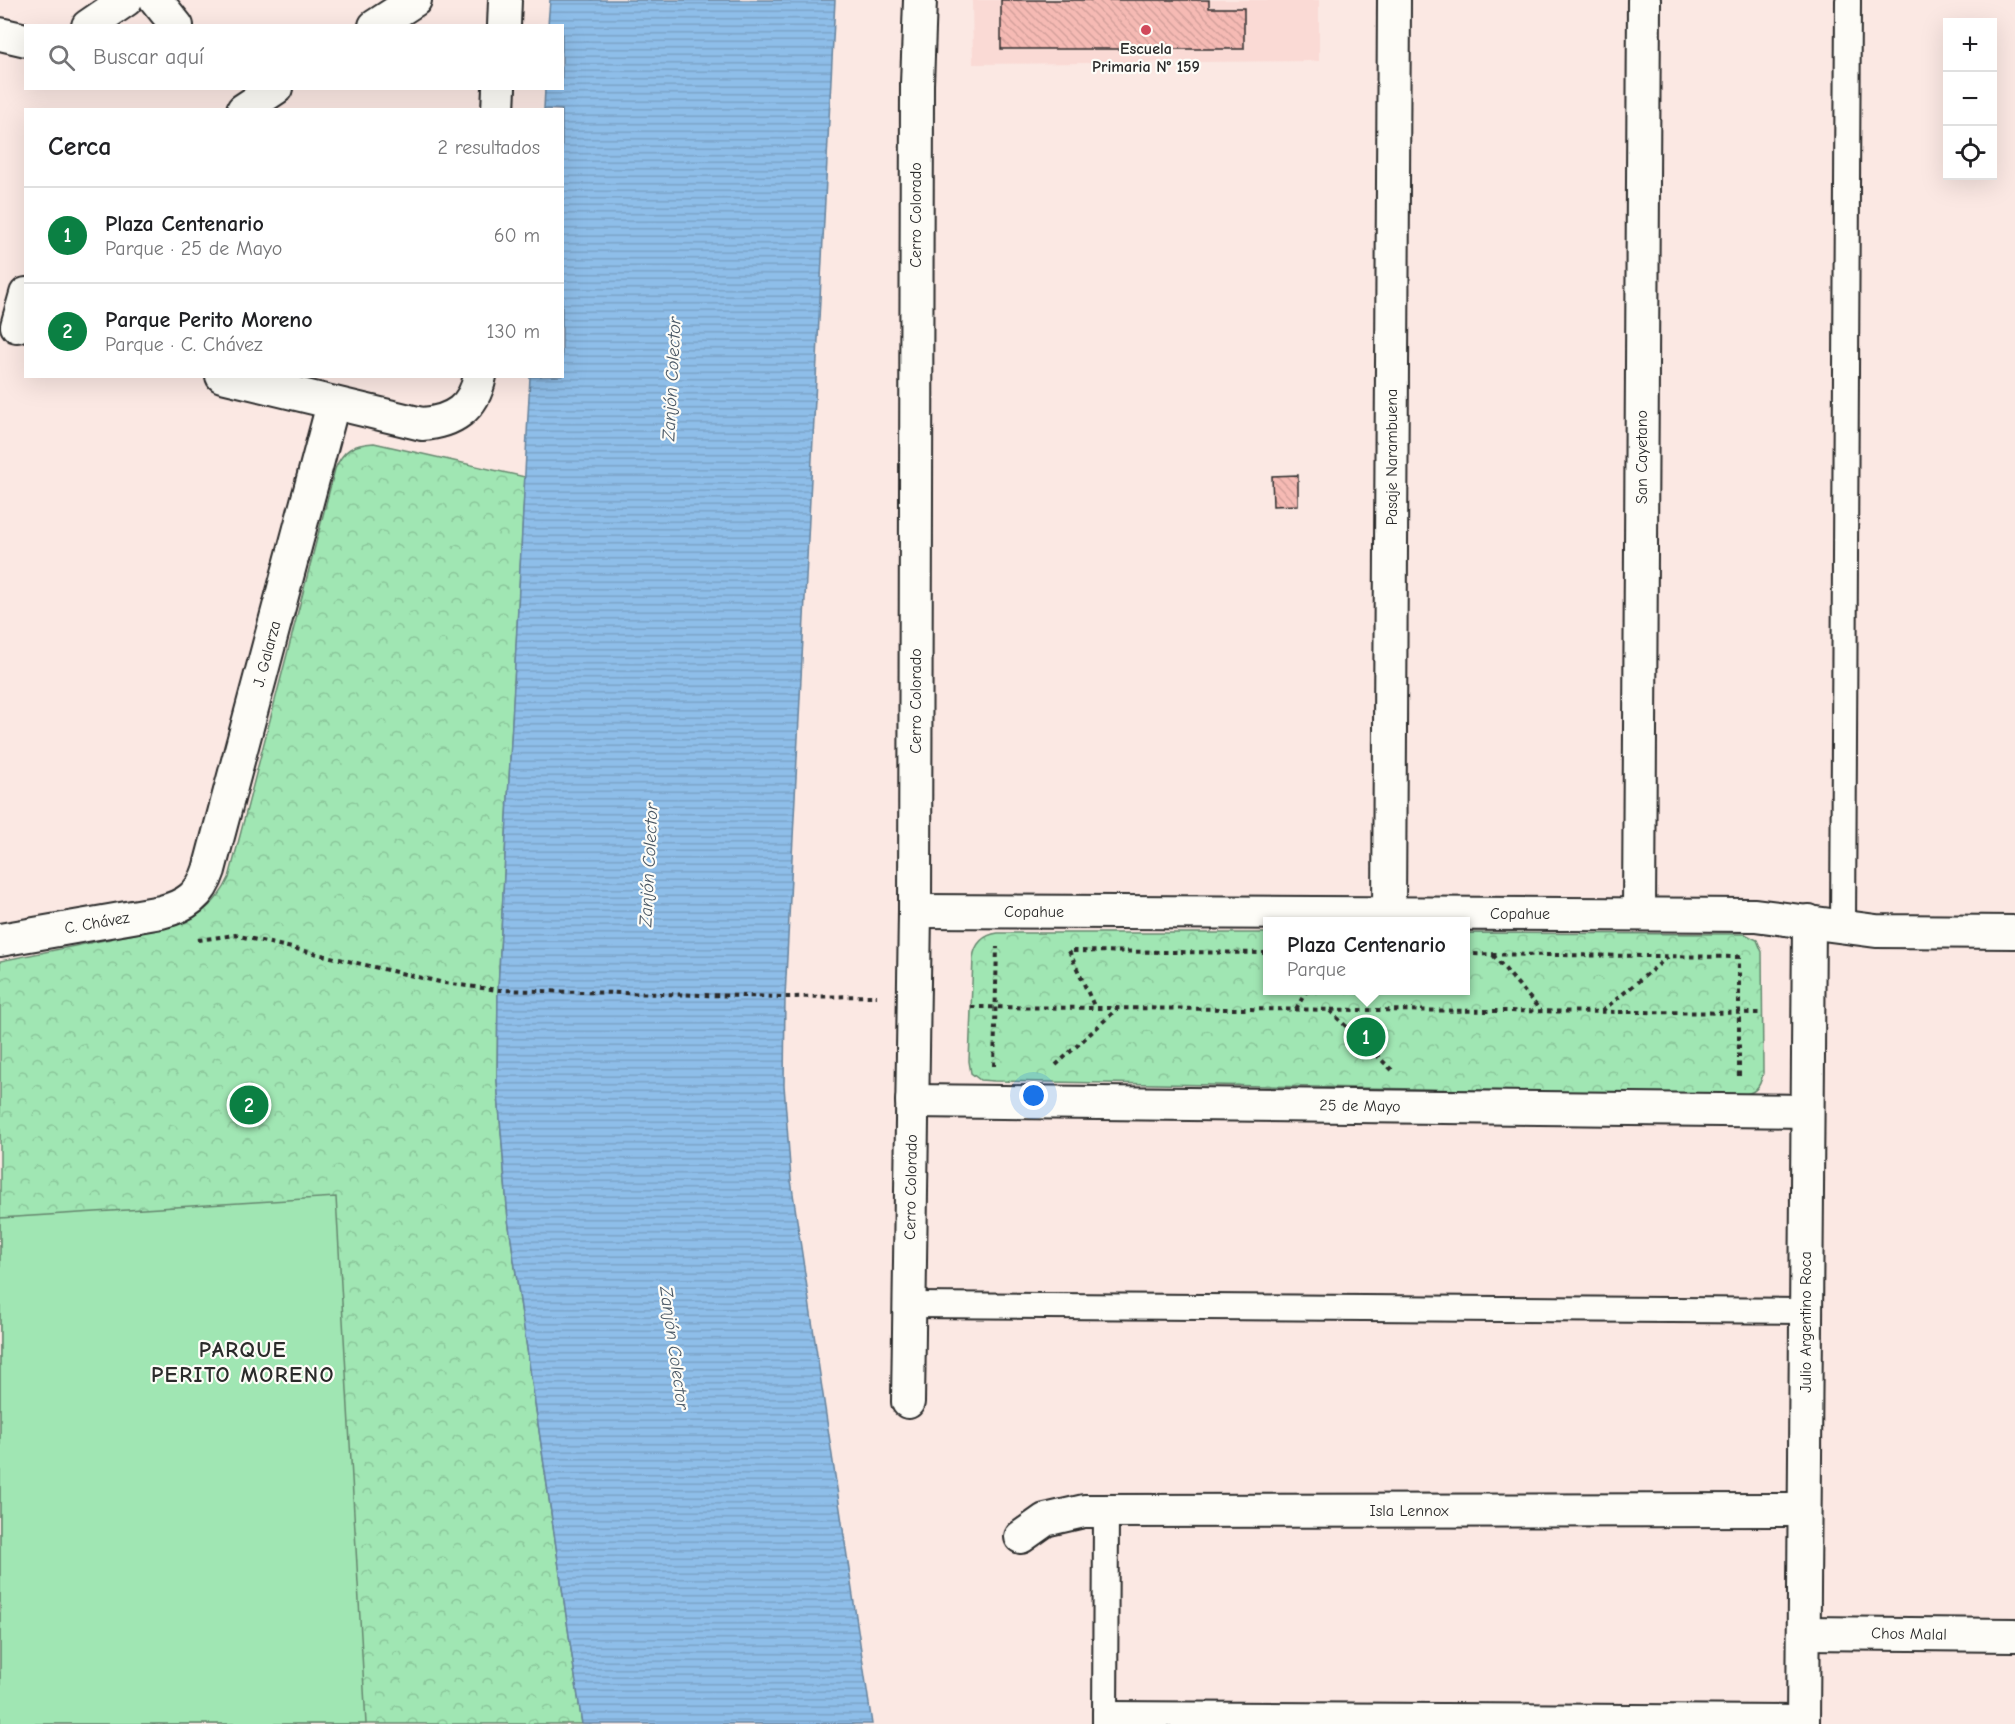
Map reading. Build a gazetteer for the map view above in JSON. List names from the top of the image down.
{
  "streets": {
    "street": [
      "Cerro Colorado",
      "Pasaje Narambuena",
      "San Cayetano",
      "J. Galarza",
      "Copahue",
      "C. Chávez",
      "25 de Mayo",
      "Julio Argentino Roca",
      "Isla Lennox",
      "Chos Malal"
    ]
  },
  "crossings": [
    ["Cerro Colorado", "Copahue"],
    ["Cerro Colorado", "25 de Mayo"],
    ["Pasaje Narambuena", "Copahue"],
    ["San Cayetano", "Copahue"],
    ["J. Galarza", "C. Chávez"],
    ["Copahue", "Julio Argentino Roca"],
    ["25 de Mayo", "Julio Argentino Roca"],
    ["Julio Argentino Roca", "Isla Lennox"],
    ["Julio Argentino Roca", "Chos Malal"]
  ],
  "districts": ["PARQUE PERITO MORENO"],
  "water": ["Zanjón Colector"],
  "places": ["Escuela Primaria N° 159"],
  "page": {
    "map_buttons": ["+", "−"],
    "search": "Buscar aquí",
    "heading": ["Cerca", "2 resultados"],
    "list": [
      {
        "mark": "1",
        "name": "Plaza Centenario",
        "note": "Parque · 25 de Mayo",
        "value": "60 m"
      },
      {
        "mark": "2",
        "name": "Parque Perito Moreno",
        "note": "Parque · C. Chávez",
        "value": "130 m"
      }
    ],
    "popup": ["Plaza Centenario", "Parque"],
    "pins": ["1", "2"]
  }
}
